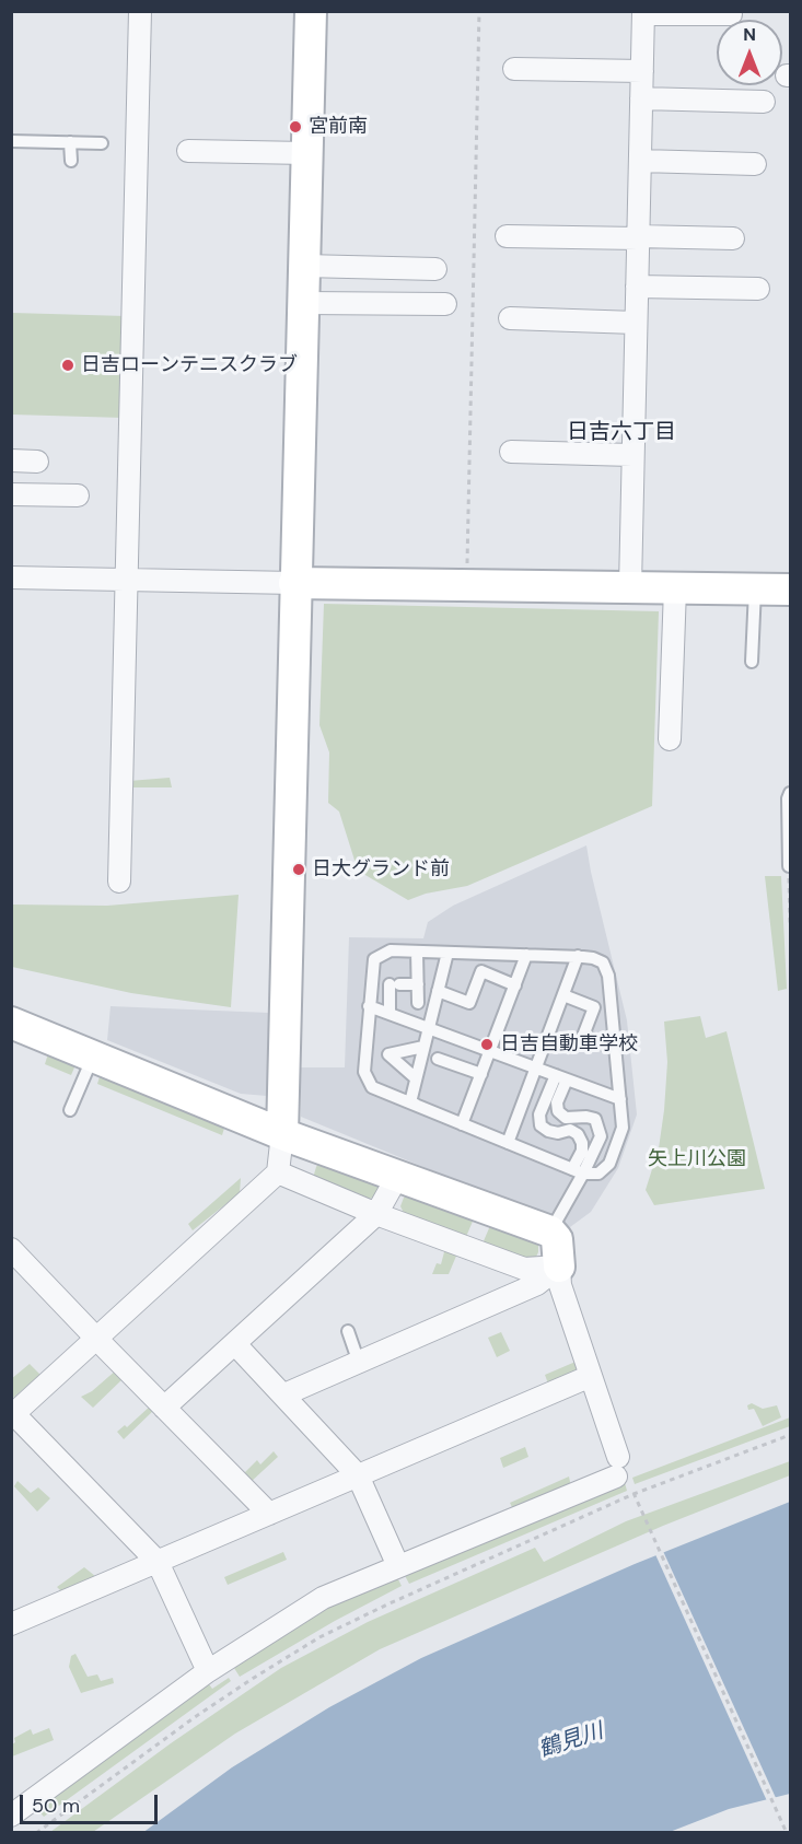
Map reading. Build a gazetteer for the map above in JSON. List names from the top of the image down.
{
  "districts": ["日吉六丁目"],
  "water": ["鶴見川"],
  "parks": ["矢上川公園"],
  "places": [
    "宮前南",
    "日吉ローンテニスクラブ",
    "日大グランド前",
    "日吉自動車学校"
  ],
  "scale_bar": "50 m",
  "north": "top"
}
